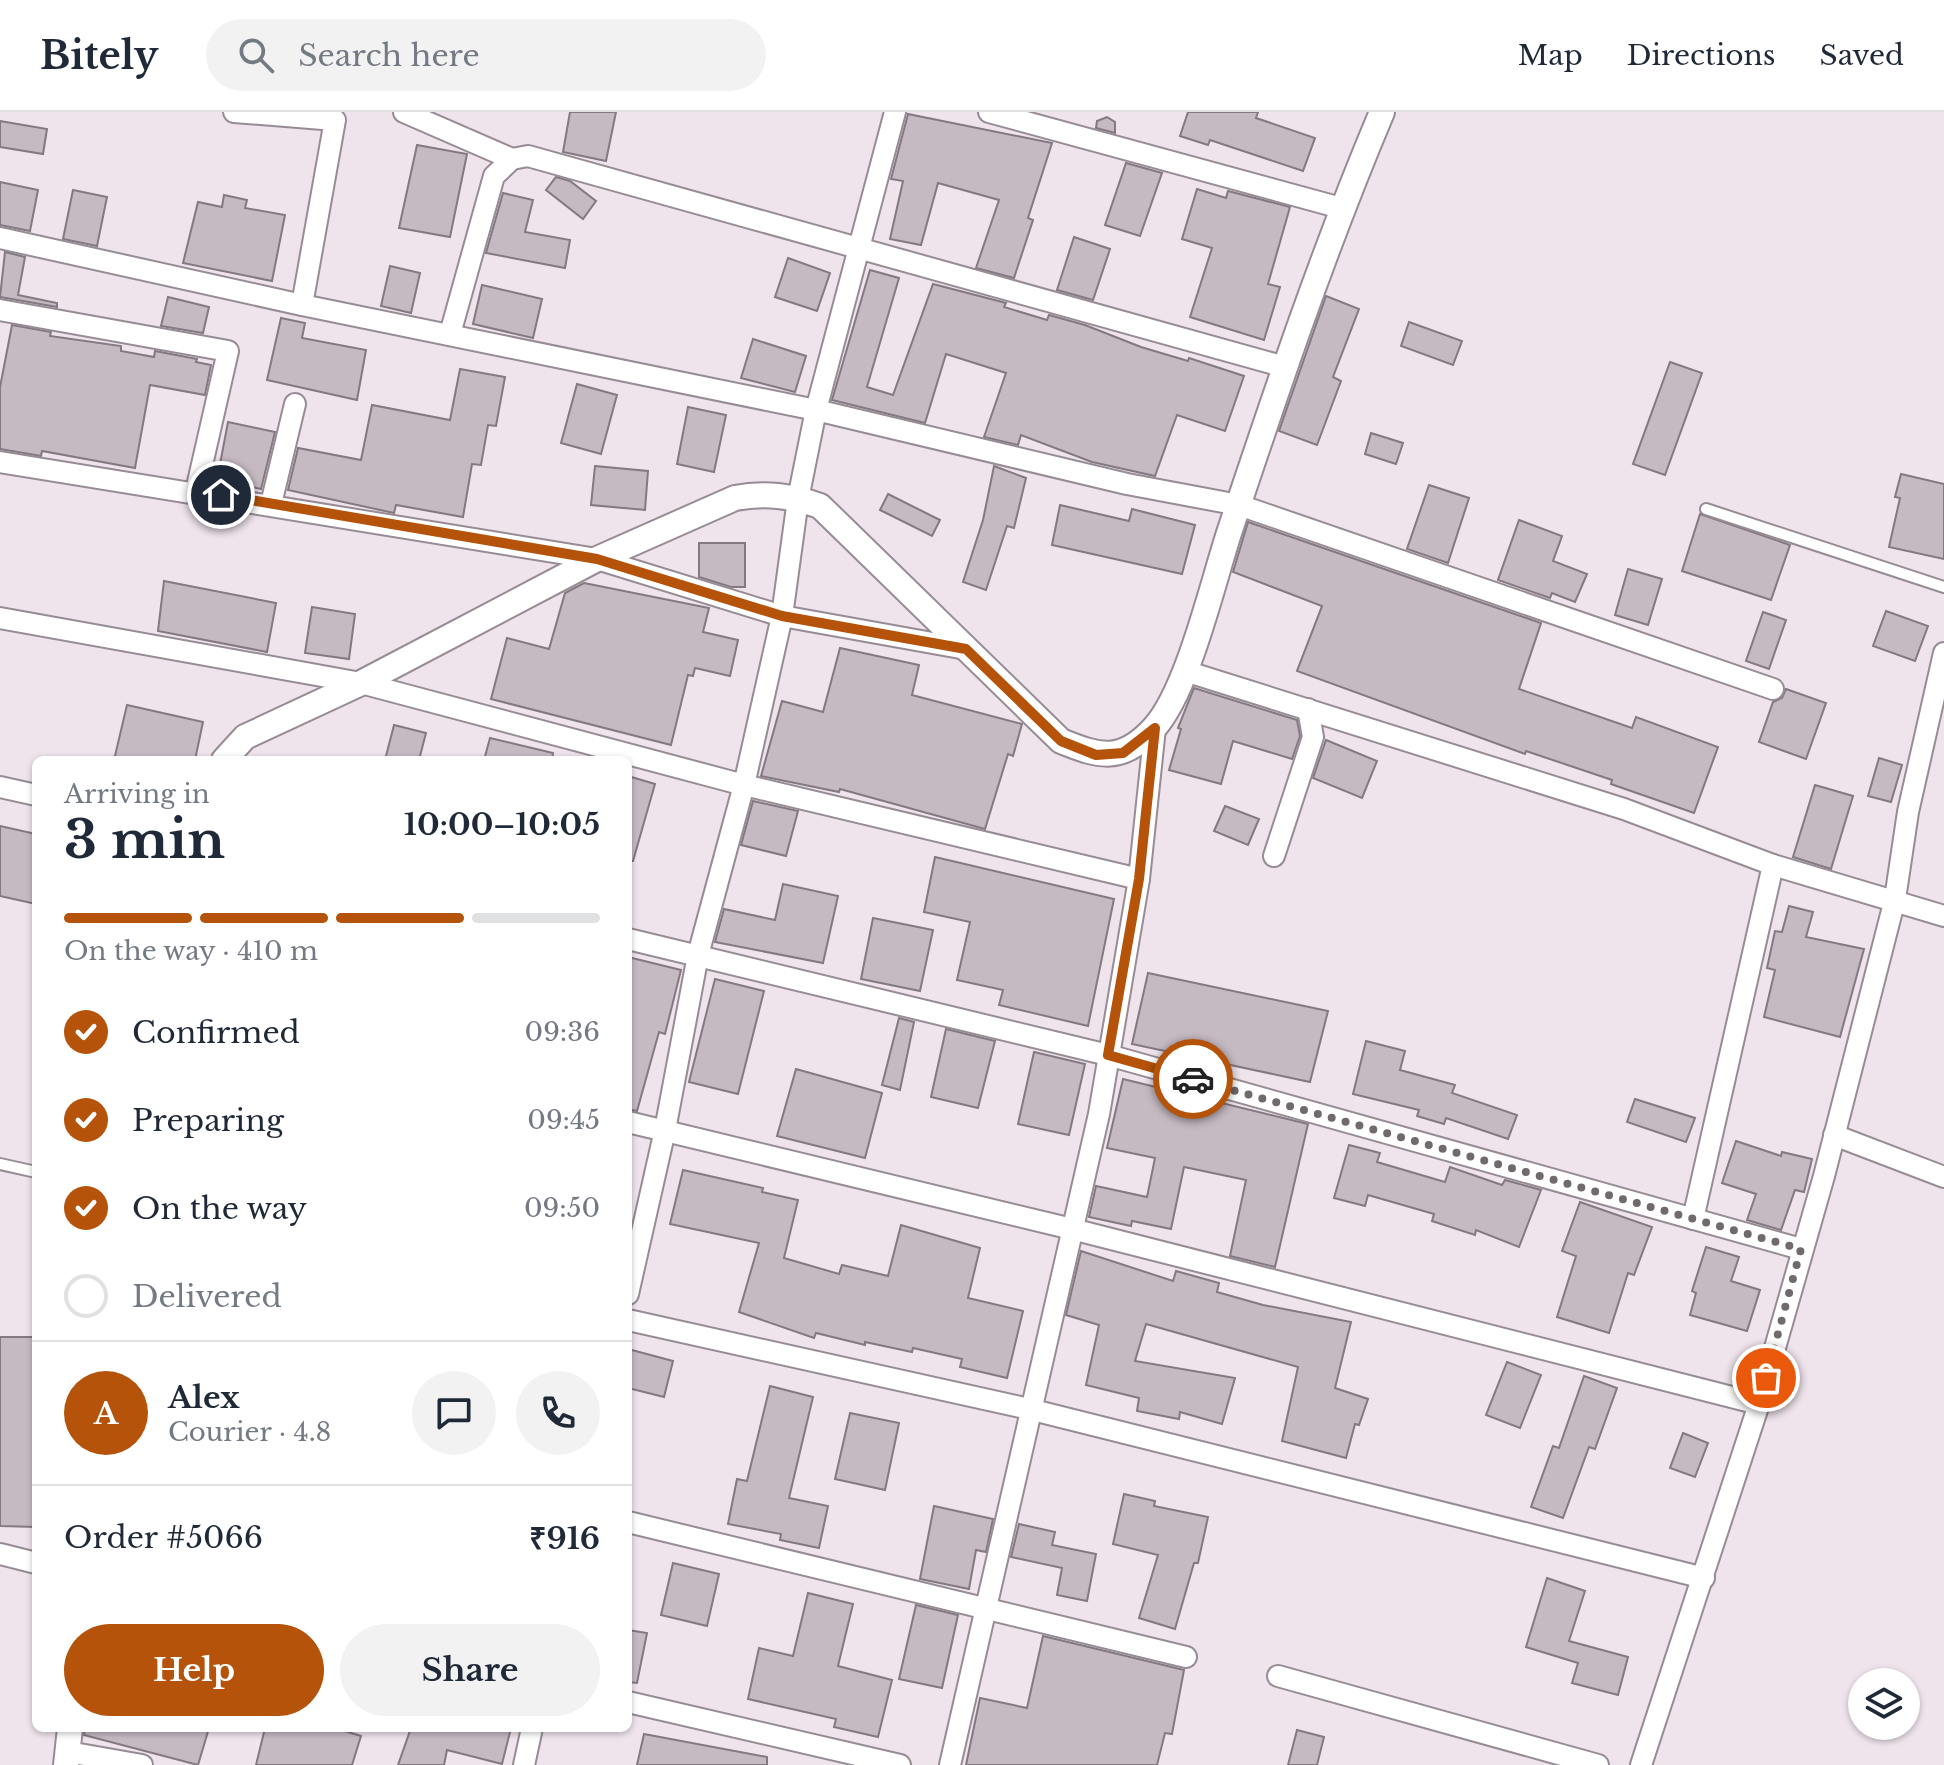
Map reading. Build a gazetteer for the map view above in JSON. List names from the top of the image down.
{
  "page": {
    "header": "Bitely",
    "search": "Search here",
    "nav": ["Map", "Directions", "Saved"],
    "heading": ["3 min", "Arriving in", "10:00–10:05"],
    "panel": [
      "Alex",
      "Courier · 4.8",
      "Order #5066",
      "₹916"
    ],
    "bar": "On the way · 410 m",
    "list": [
      ["Confirmed", "09:36"],
      ["Preparing", "09:45"],
      ["On the way", "09:50"],
      "Delivered"
    ],
    "round": "A",
    "buttons": ["Help", "Share"]
  }
}
